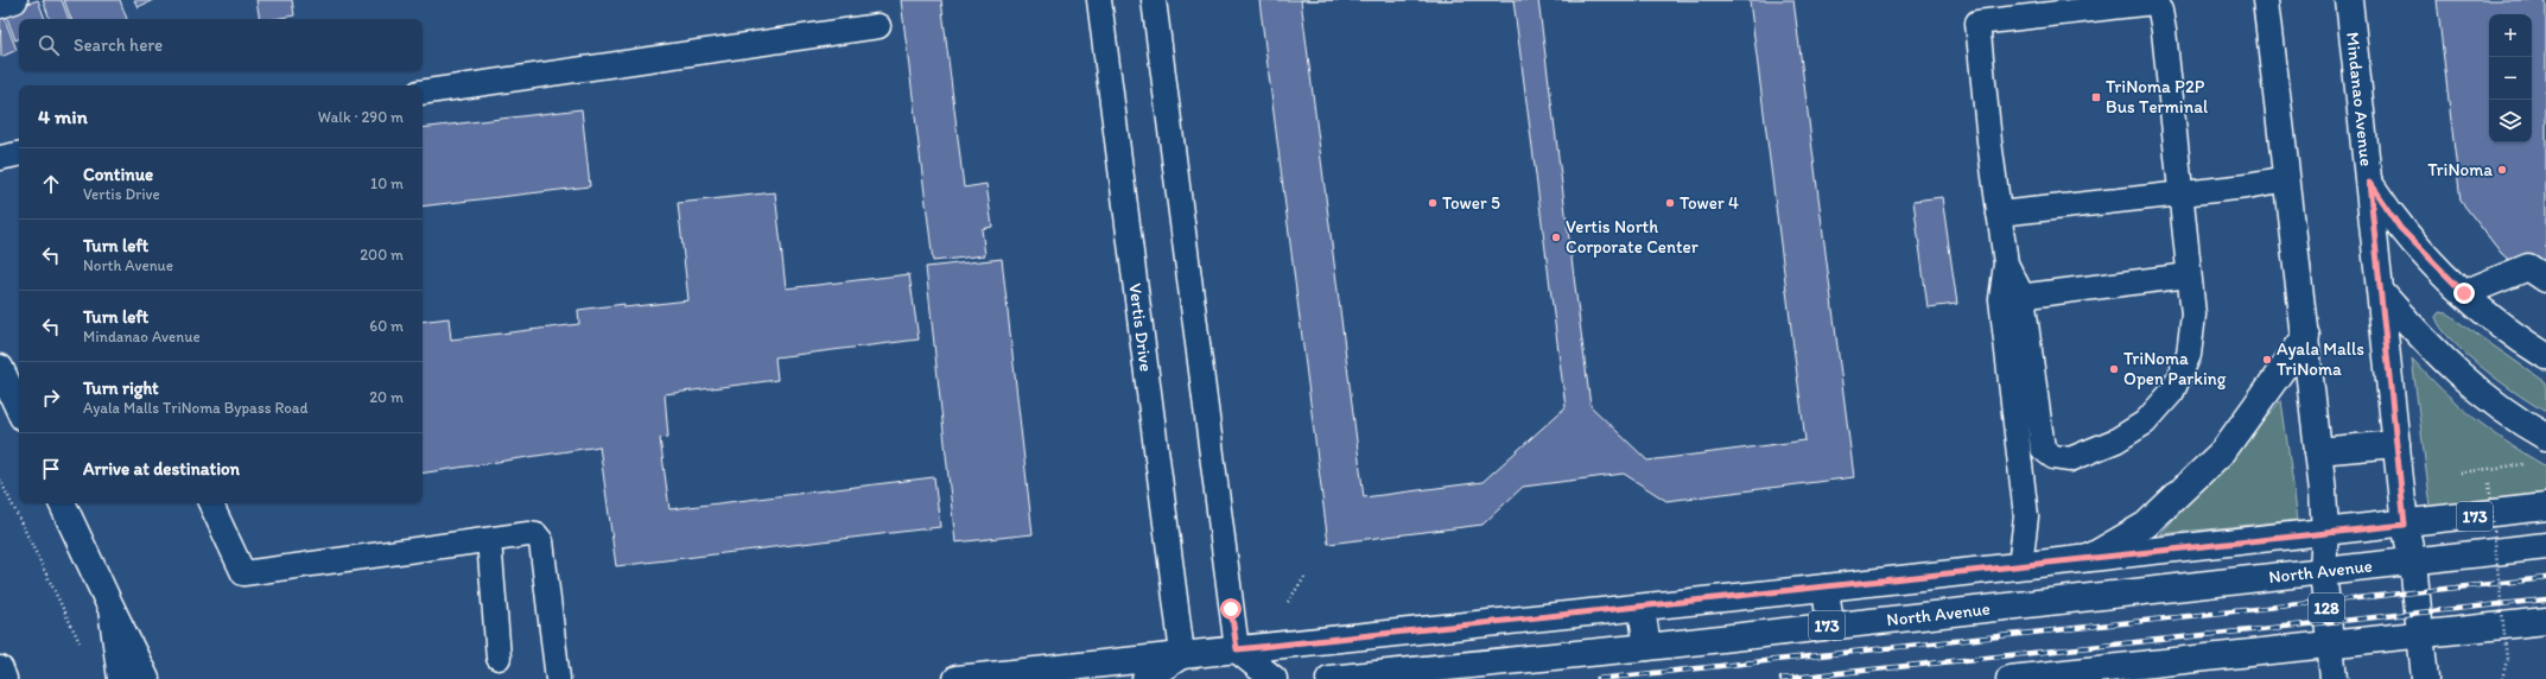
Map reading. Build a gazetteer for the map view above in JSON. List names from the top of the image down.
{
  "streets": {
    "main road": [
      "Mindanao Avenue",
      "173",
      "North Avenue",
      "128"
    ],
    "lane": ["Vertis Drive"]
  },
  "crossings": [
    ["Mindanao Avenue", "173"],
    ["Mindanao Avenue", "North Avenue"],
    ["Vertis Drive", "173"],
    ["173", "128"],
    ["North Avenue", "128"]
  ],
  "places": {
    "transit": ["TriNoma P2P Bus Terminal"],
    "other": [
      "TriNoma",
      "Tower 5",
      "Tower 4",
      "Vertis North Corporate Center",
      "Ayala Malls TriNoma",
      "TriNoma Open Parking"
    ]
  },
  "page": {
    "map_buttons": ["+", "−"],
    "search": "Search here",
    "heading": ["4 min", "Walk · 290 m"],
    "list": [
      ["Continue", "Vertis Drive", "10 m"],
      ["Turn left", "North Avenue", "200 m"],
      ["Turn left", "Mindanao Avenue", "60 m"],
      ["Turn right", "Ayala Malls TriNoma Bypass Road", "20 m"],
      "Arrive at destination"
    ]
  }
}
